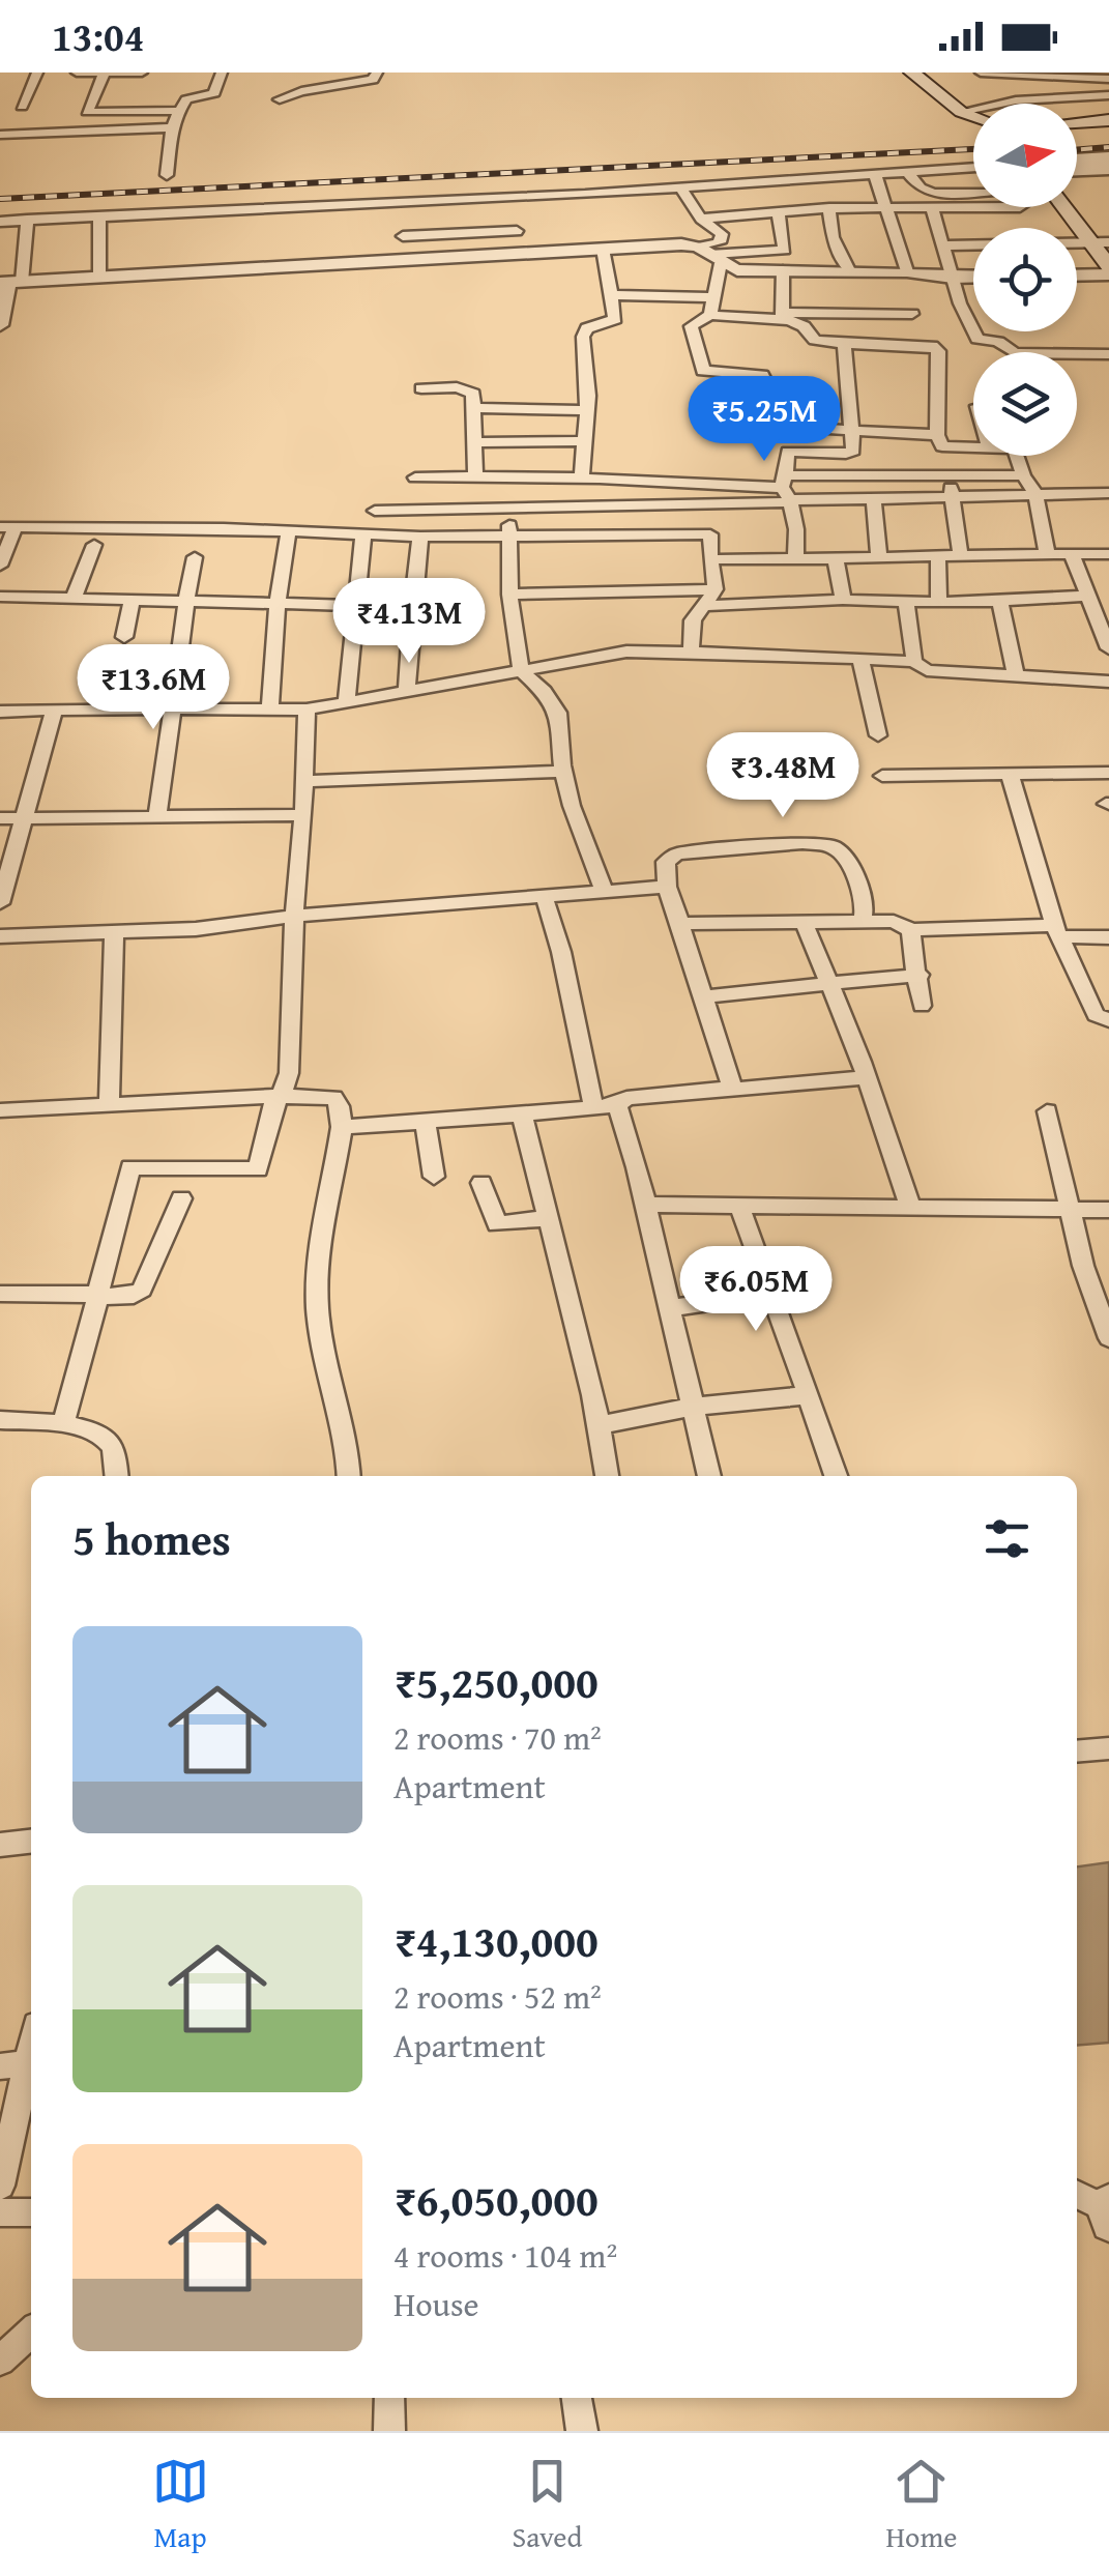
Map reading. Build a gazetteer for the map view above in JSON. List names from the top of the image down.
{
  "north": "right",
  "page": {
    "status": "13:04",
    "price": [
      "₹5.25M",
      "₹4.13M",
      "₹13.6M",
      "₹3.48M",
      "₹6.05M"
    ],
    "heading": "5 homes",
    "list": [
      {
        "name": "₹5,250,000",
        "note": "2 rooms · 70 m² · Apartment"
      },
      {
        "name": "₹4,130,000",
        "note": "2 rooms · 52 m² · Apartment"
      },
      {
        "name": "₹6,050,000",
        "note": "4 rooms · 104 m² · House"
      }
    ],
    "tabs": ["Map", "Saved", "Home"]
  }
}
